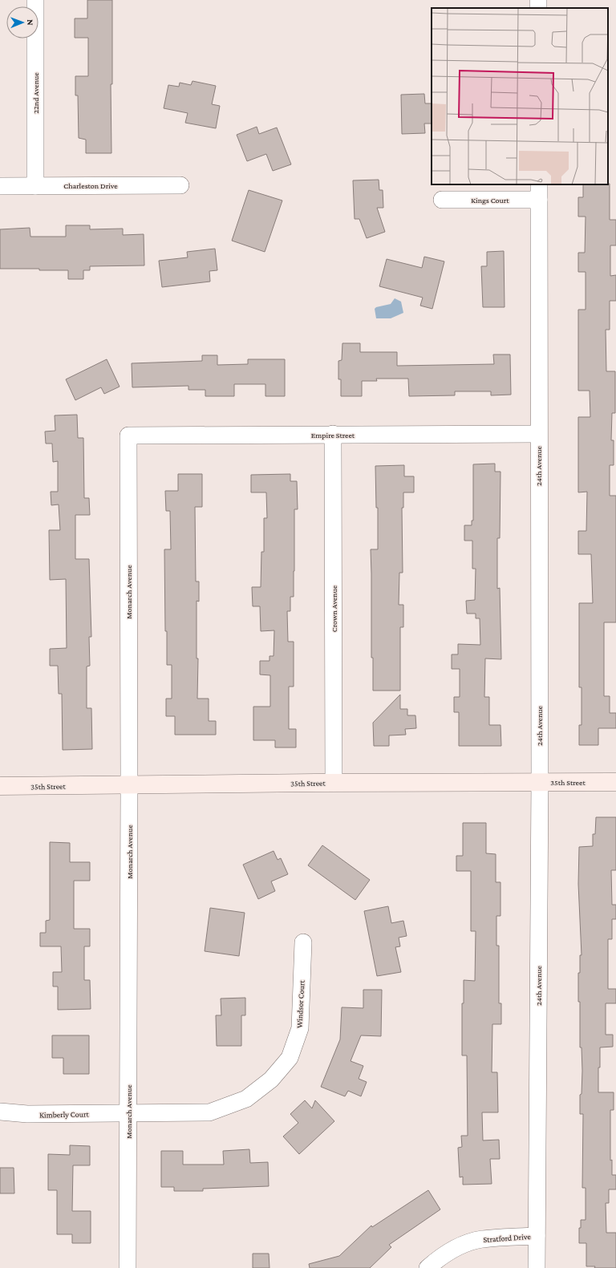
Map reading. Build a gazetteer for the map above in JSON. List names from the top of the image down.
{
  "streets": {
    "street": [
      "22nd Avenue",
      "Charleston Drive",
      "Kings Court",
      "Empire Street",
      "24th Avenue",
      "Monarch Avenue",
      "Crown Avenue",
      "35th Street",
      "Windsor Court",
      "Kimberly Court",
      "Stratford Drive"
    ]
  },
  "crossings": [
    ["22nd Avenue", "Charleston Drive"],
    ["Kings Court", "24th Avenue"],
    ["Empire Street", "24th Avenue"],
    ["Empire Street", "Monarch Avenue"],
    ["Empire Street", "Crown Avenue"],
    ["24th Avenue", "35th Street"],
    ["24th Avenue", "Stratford Drive"],
    ["Monarch Avenue", "35th Street"],
    ["Monarch Avenue", "Windsor Court"],
    ["Monarch Avenue", "Kimberly Court"],
    ["Crown Avenue", "35th Street"],
    ["Windsor Court", "Kimberly Court"]
  ],
  "north": "right"
}
